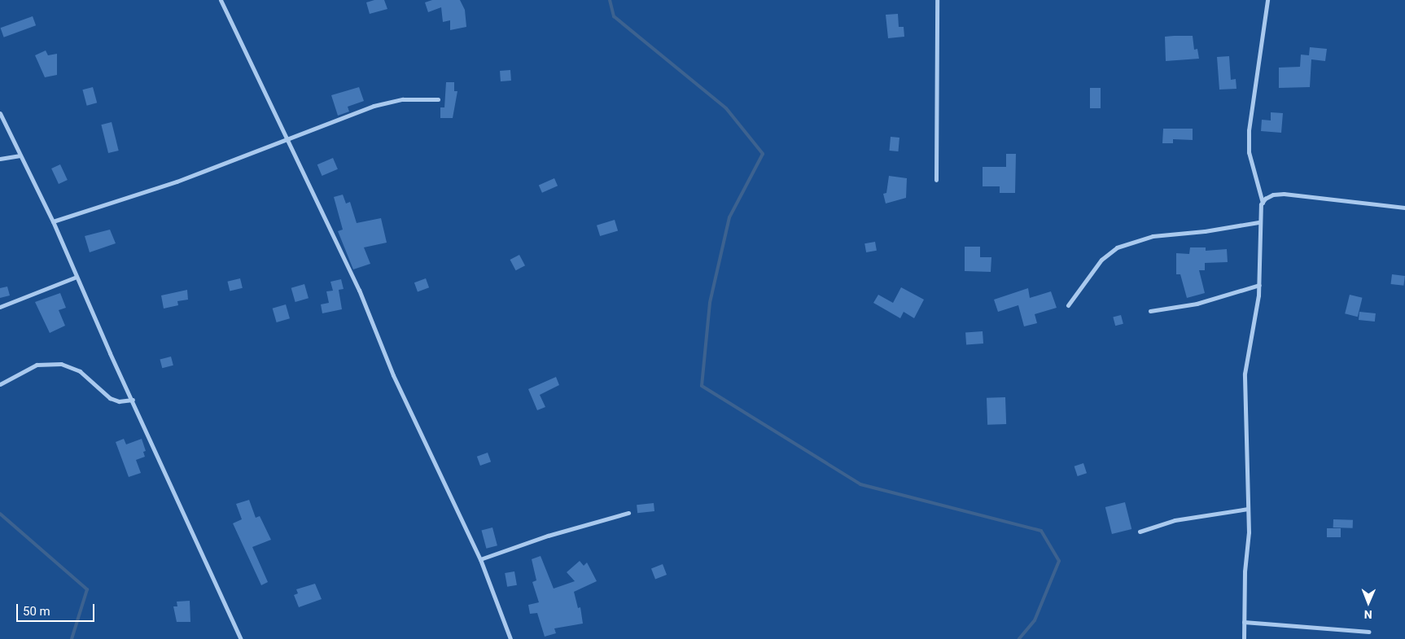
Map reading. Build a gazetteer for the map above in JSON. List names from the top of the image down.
{
  "scale_bar": "50 m",
  "north": "bottom"
}
